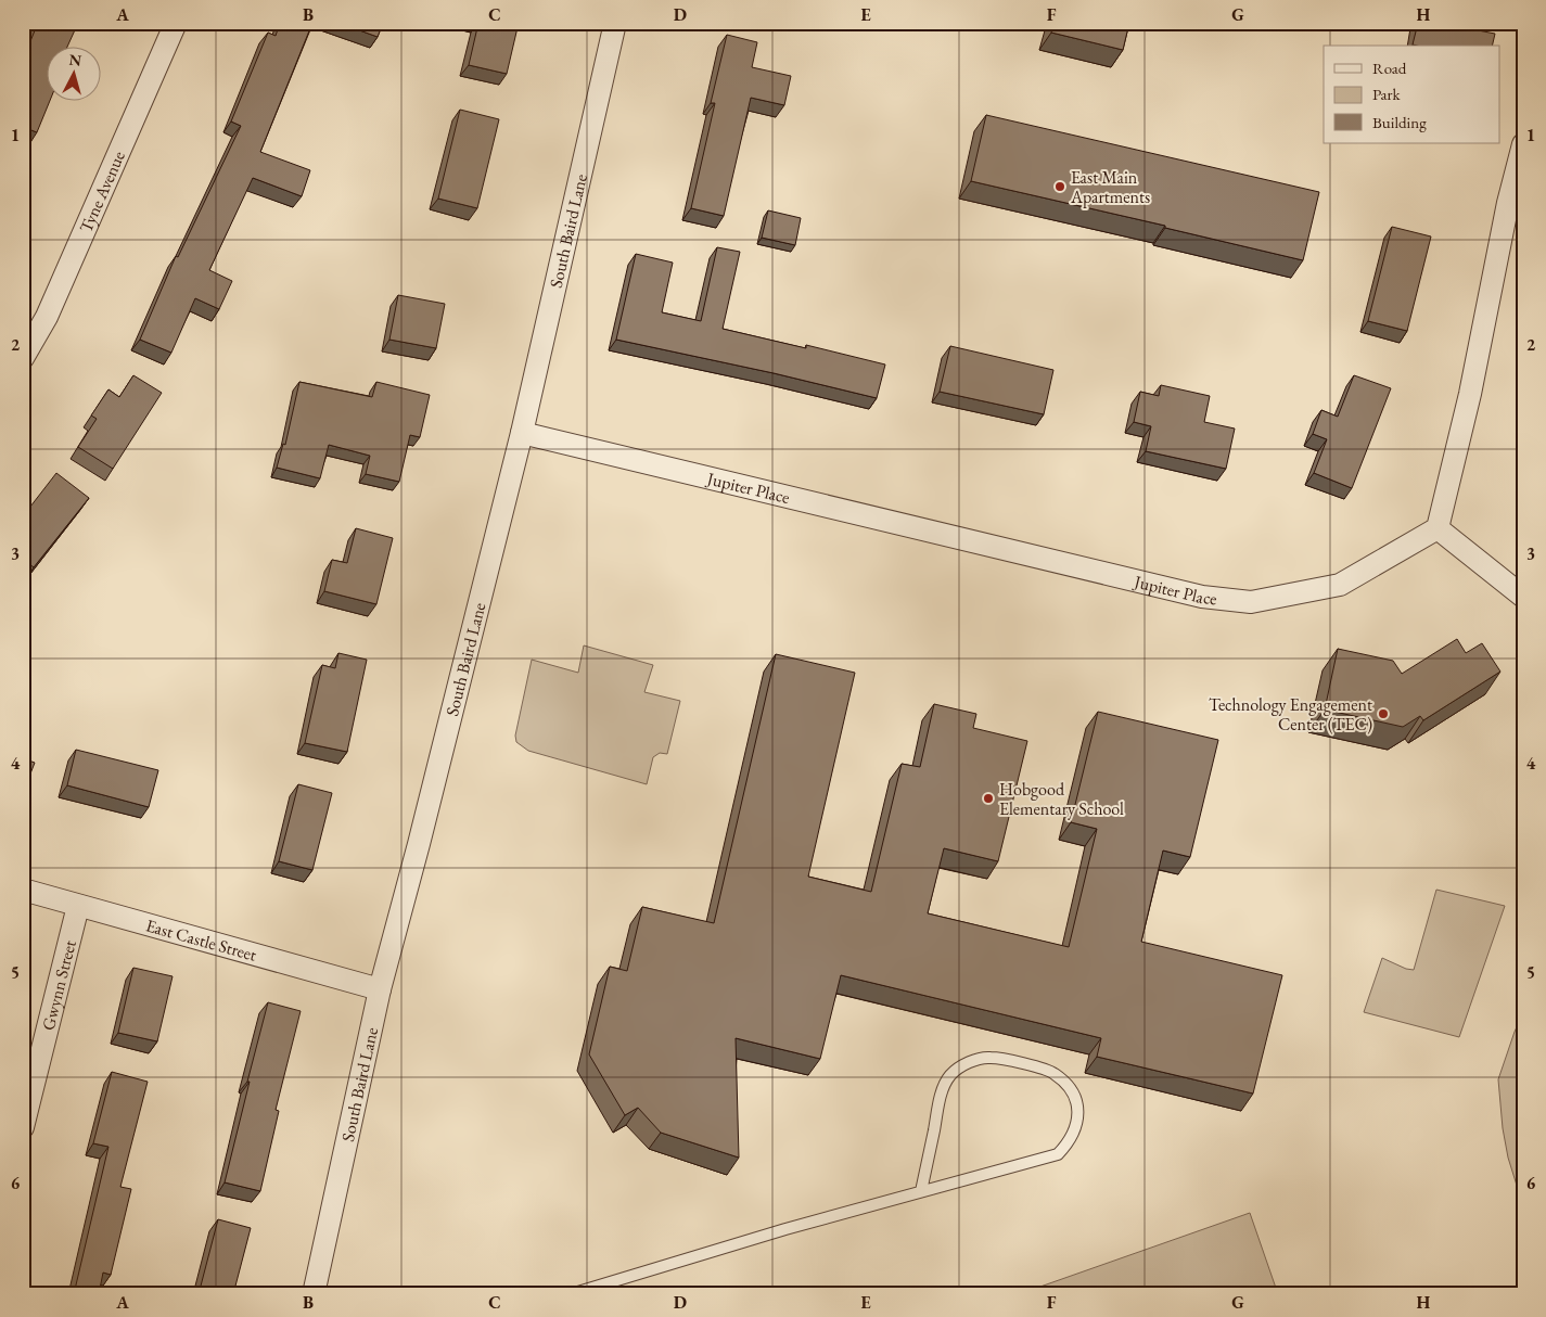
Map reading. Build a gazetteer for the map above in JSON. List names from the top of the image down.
{
  "streets": {
    "street": [
      "Tyne Avenue",
      "South Baird Lane",
      "Jupiter Place",
      "East Castle Street",
      "Gwynn Street"
    ]
  },
  "crossings": [
    ["South Baird Lane", "Jupiter Place"],
    ["South Baird Lane", "East Castle Street"],
    ["East Castle Street", "Gwynn Street"]
  ],
  "places": ["East Main Apartments", "Technology Engagement Center (TEC)", "Hobgood Elementary School"],
  "legend": ["Road", "Park", "Building"],
  "north": "top",
  "grid": {
    "columns": [
      "A",
      "B",
      "C",
      "D",
      "E",
      "F",
      "G",
      "H"
    ],
    "rows": [
      "1",
      "2",
      "3",
      "4",
      "5",
      "6"
    ]
  }
}
